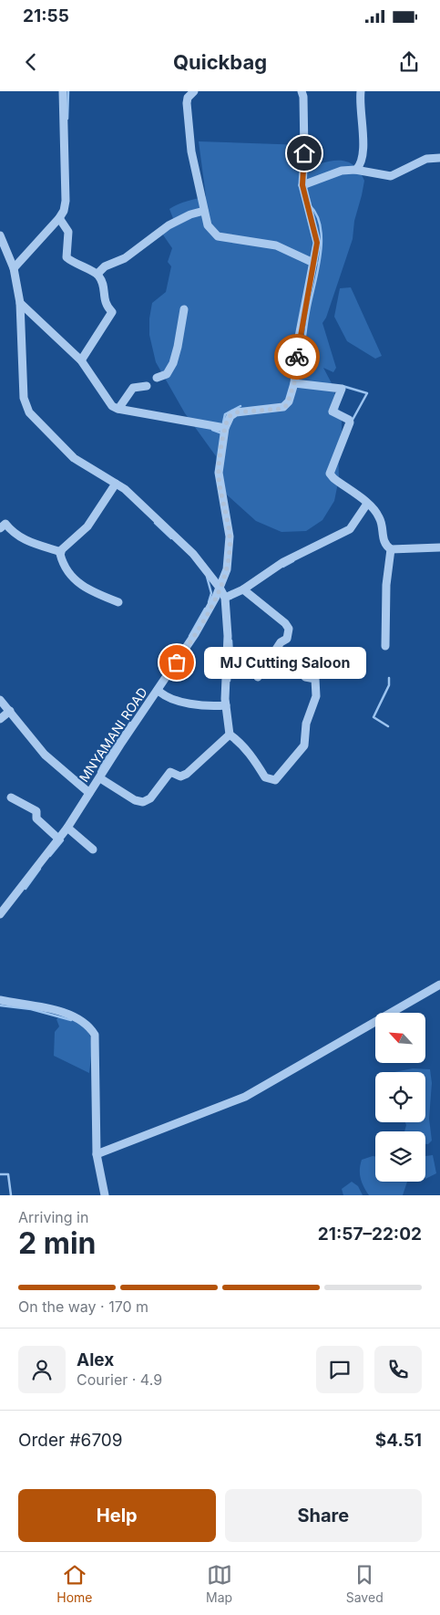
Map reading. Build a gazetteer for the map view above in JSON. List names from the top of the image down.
{
  "streets": {
    "street": ["MNYAMANI ROAD"]
  },
  "places": ["MJ Cutting Saloon"],
  "north": "top left",
  "page": {
    "status": "21:55",
    "header": "Quickbag",
    "bubble": "MJ Cutting Saloon",
    "heading": ["2 min", "Arriving in", "21:57–22:02"],
    "panel": [
      "Alex",
      "Courier · 4.9",
      "Order #6709",
      "$4.51"
    ],
    "bar": "On the way · 170 m",
    "buttons": ["Help", "Share"],
    "tabs": ["Home", "Map", "Saved"]
  }
}
